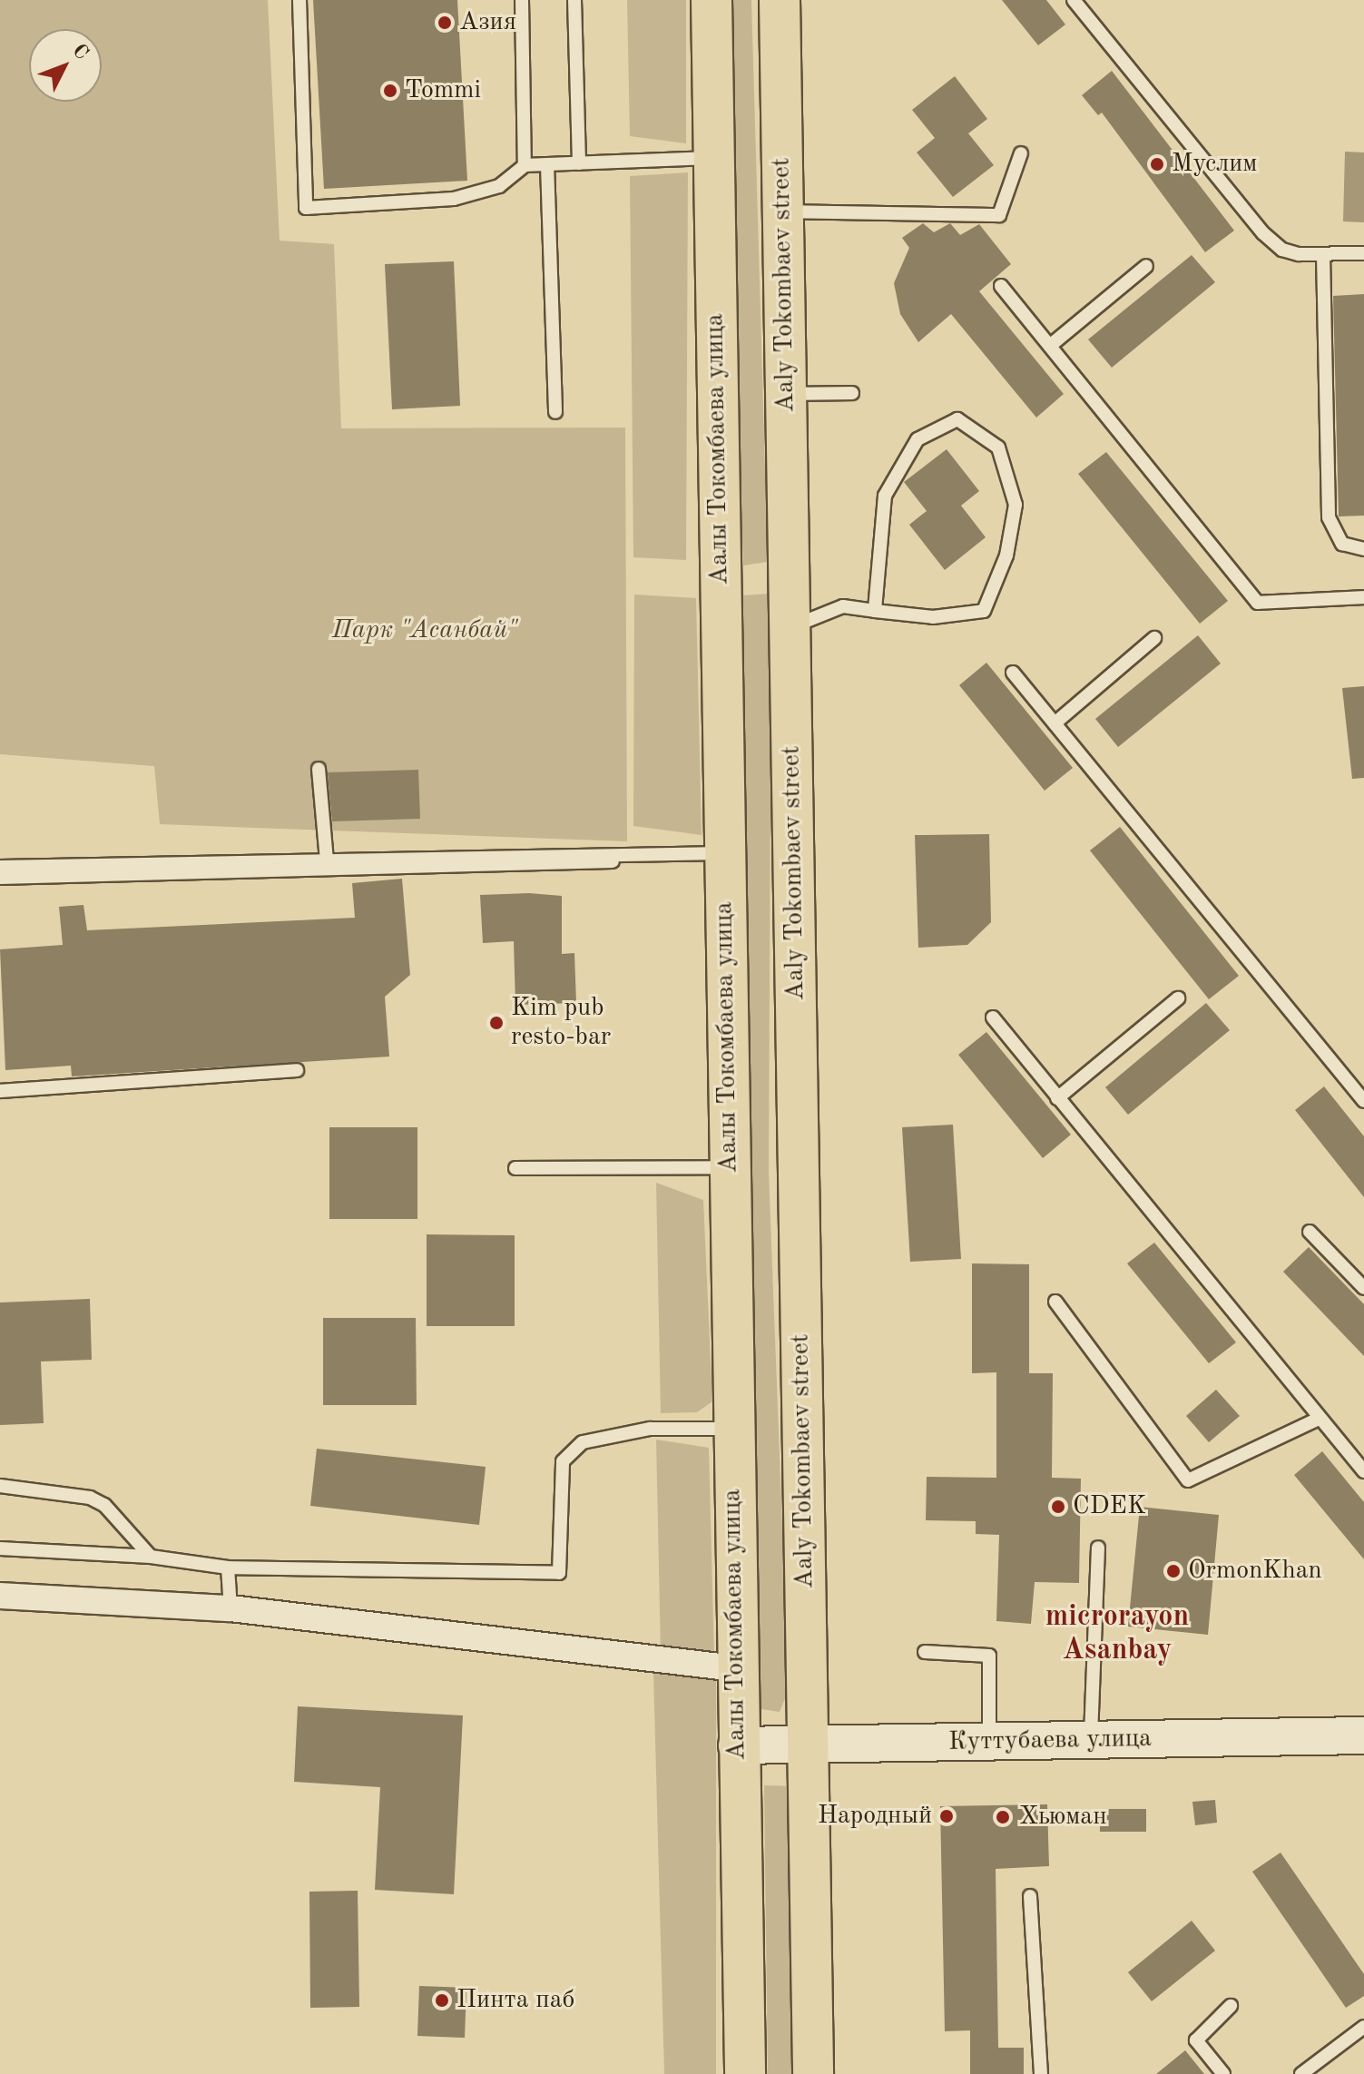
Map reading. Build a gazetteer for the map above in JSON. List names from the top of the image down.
{
  "streets": {
    "main road": ["Aaly Tokombaev street", "Аалы Токомбаева улица", "Куттубаева улица"]
  },
  "crossings": [
    ["Aaly Tokombaev street", "Куттубаева улица"],
    ["Аалы Токомбаева улица", "Куттубаева улица"]
  ],
  "districts": ["microrayon Asanbay"],
  "parks": ["Парк \"Асанбай\""],
  "places": [
    "Азия",
    "Tommi",
    "Муслим",
    "Kim pub resto-bar",
    "CDEK",
    "OrmonKhan",
    "Народный",
    "Хьюман",
    "Пинта паб"
  ],
  "north": "top right"
}
